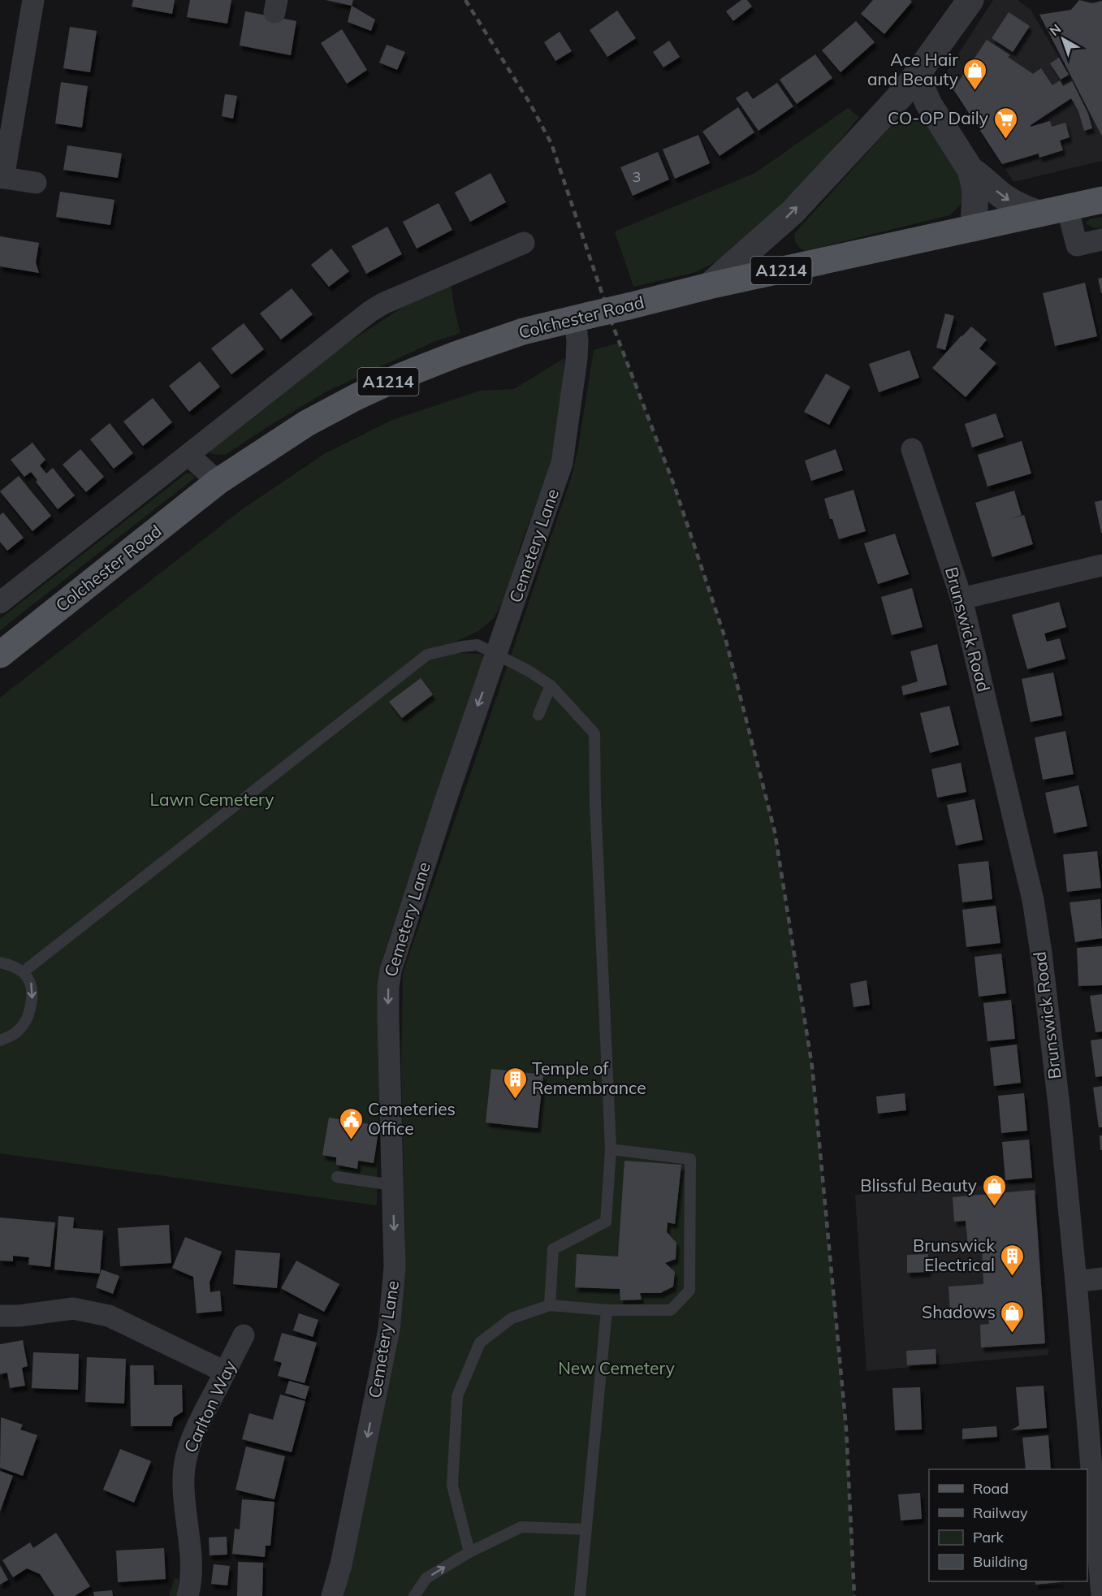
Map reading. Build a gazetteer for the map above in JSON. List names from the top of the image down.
{
  "streets": {
    "main road": ["A1214", "Colchester Road"],
    "street": ["Cemetery Lane", "Brunswick Road", "Carlton Way"]
  },
  "crossings": [
    ["Colchester Road", "Cemetery Lane"]
  ],
  "one_way": ["Cemetery Lane"],
  "parks": ["Lawn Cemetery", "New Cemetery"],
  "places": {
    "shop": ["Ace Hair and Beauty", "Blissful Beauty", "Shadows"],
    "supermarket": ["CO-OP Daily"],
    "building": ["Temple of Remembrance", "Brunswick Electrical"],
    "public building": ["Cemeteries Office"]
  },
  "house_numbers": ["3"],
  "legend": [
    "Road",
    "Railway",
    "Park",
    "Building"
  ],
  "north": "top left"
}
